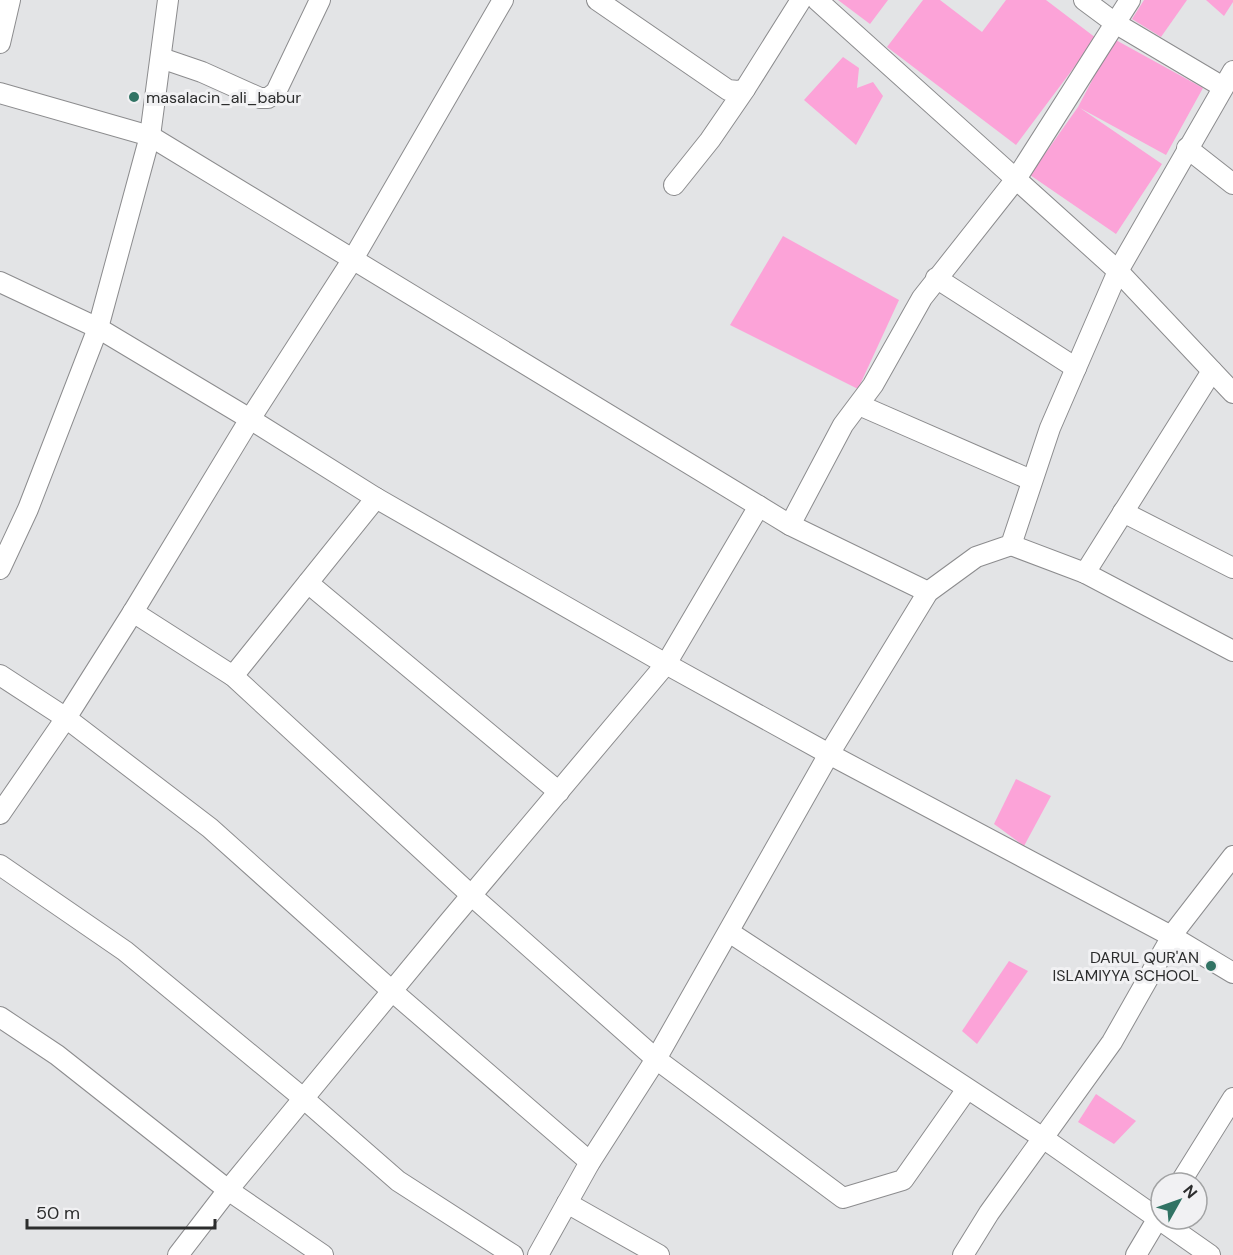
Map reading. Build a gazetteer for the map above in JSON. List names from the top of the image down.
{
  "places": ["masalacin_ali_babur", "DARUL QUR'AN ISLAMIYYA SCHOOL"],
  "scale_bar": "50 m",
  "north": "top right"
}
